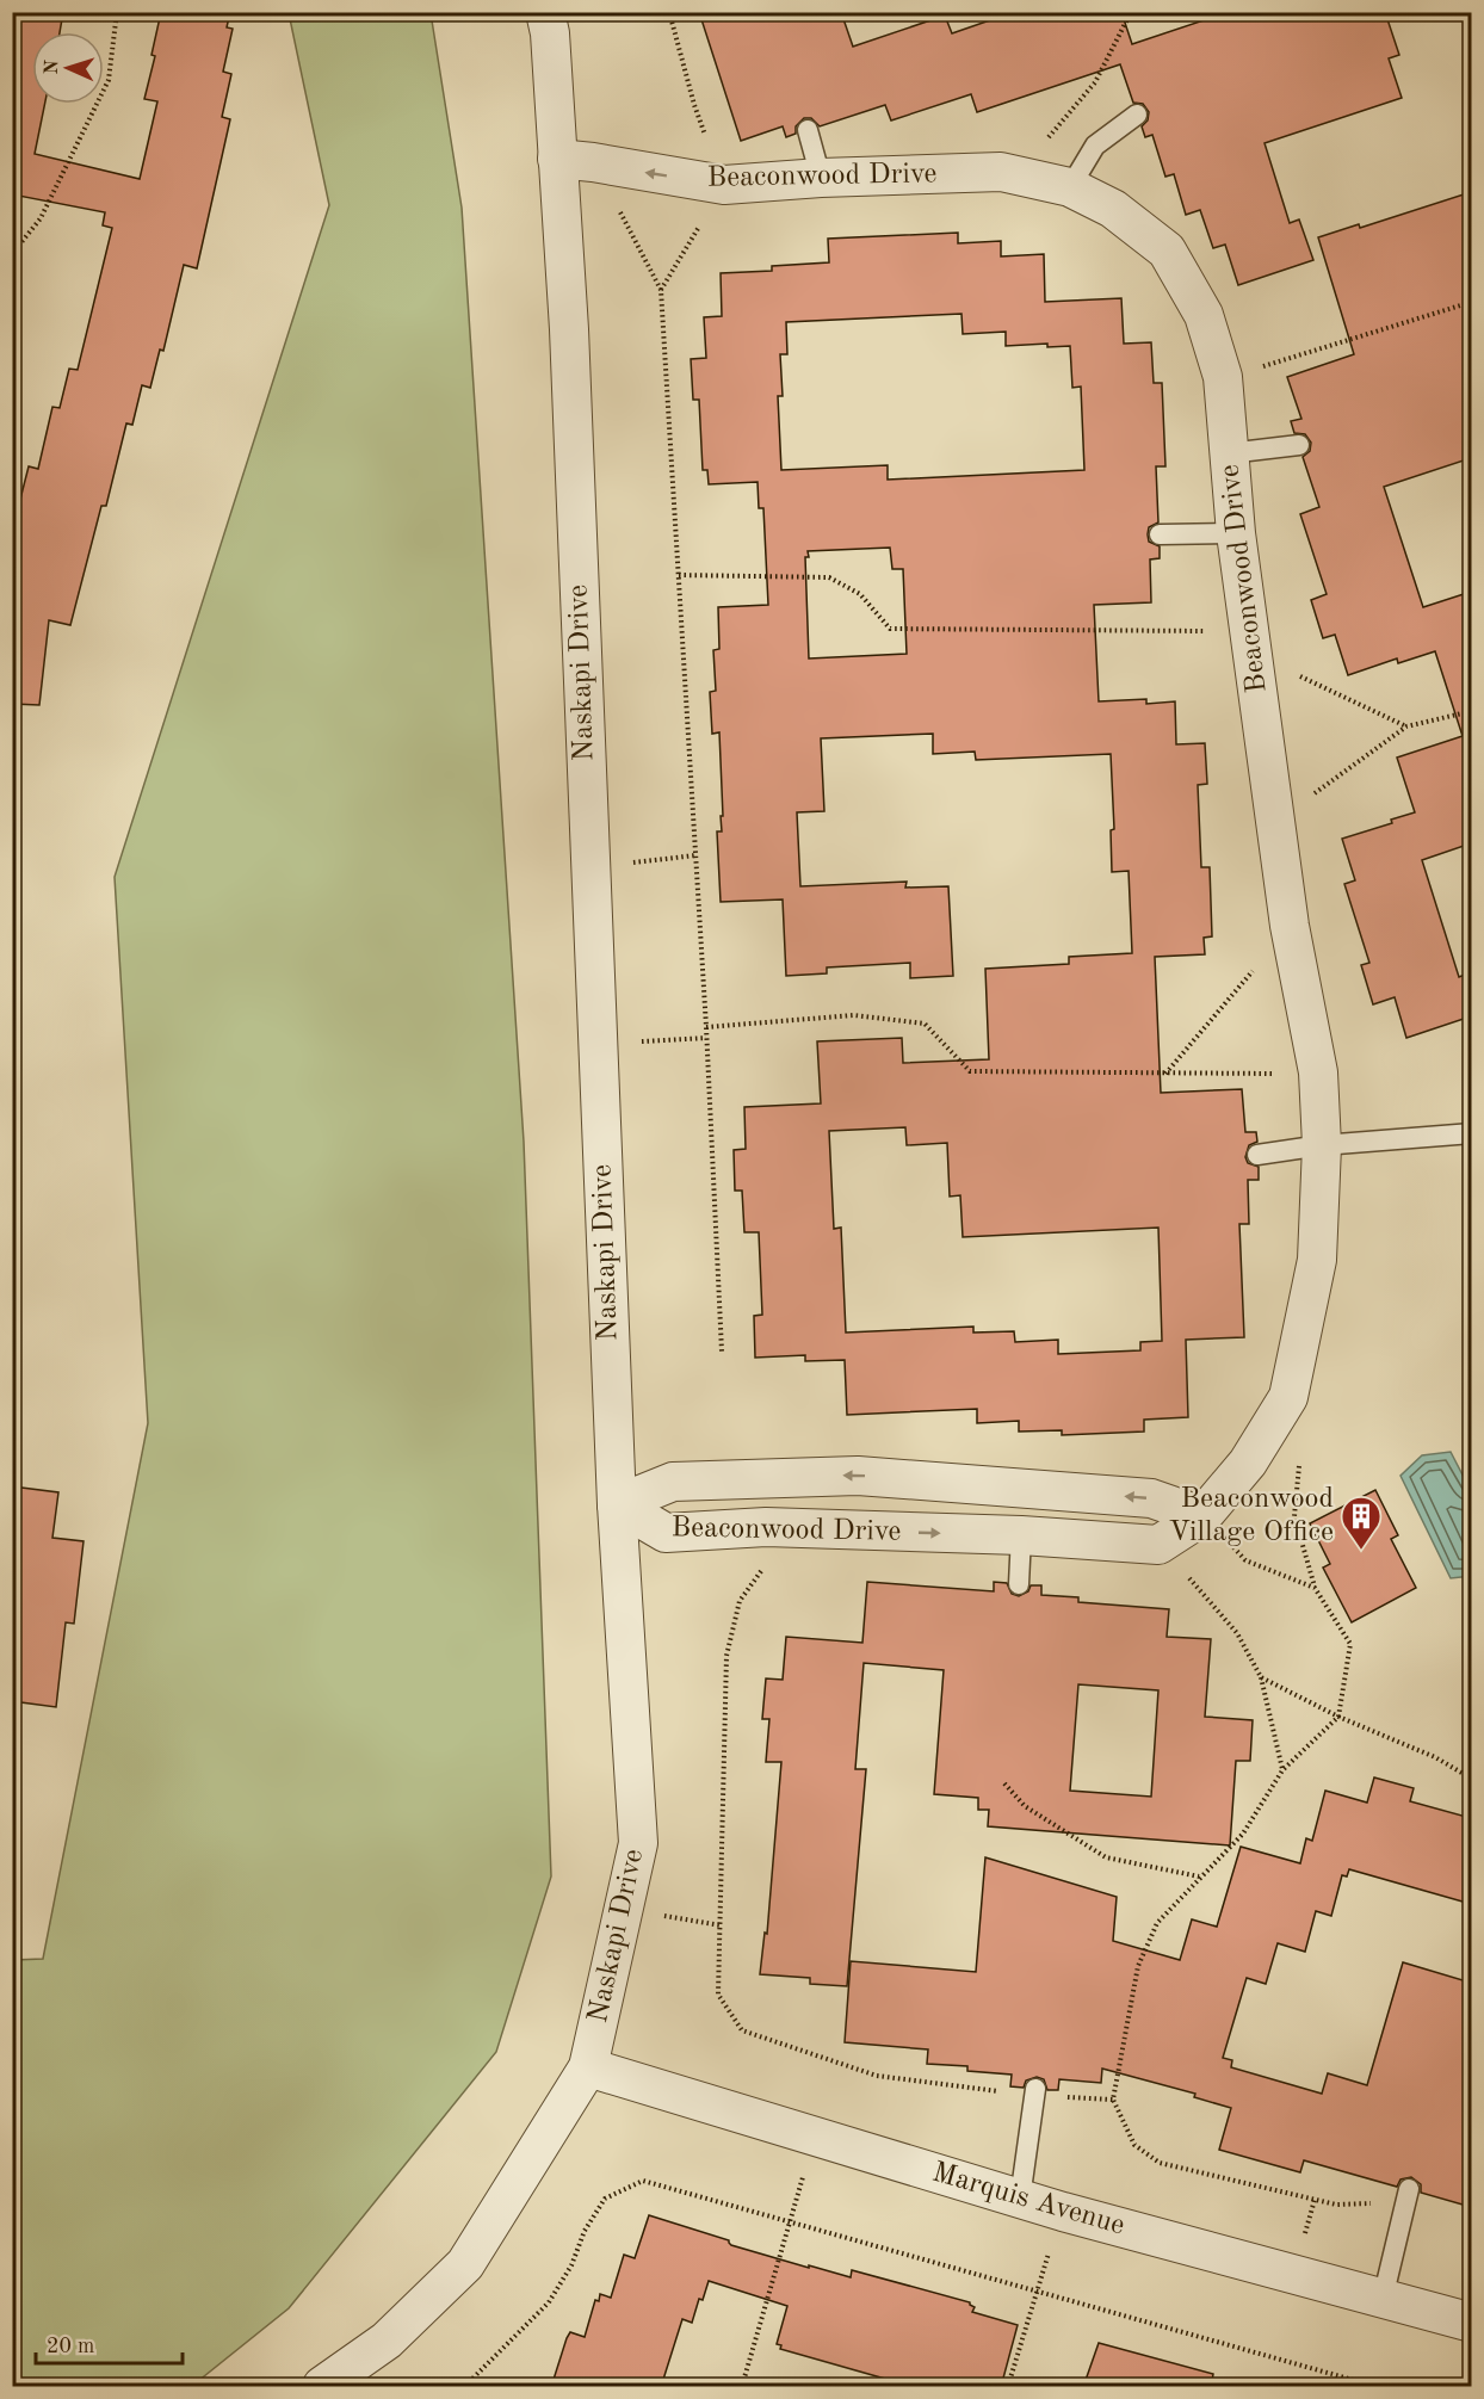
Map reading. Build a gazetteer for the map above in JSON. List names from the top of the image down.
{
  "streets": {
    "street": ["Beaconwood Drive", "Naskapi Drive", "Marquis Avenue"]
  },
  "crossings": [
    ["Beaconwood Drive", "Naskapi Drive"],
    ["Naskapi Drive", "Marquis Avenue"]
  ],
  "places": {
    "building": ["Beaconwood Village Office"]
  },
  "scale_bar": "20 m",
  "north": "left"
}
